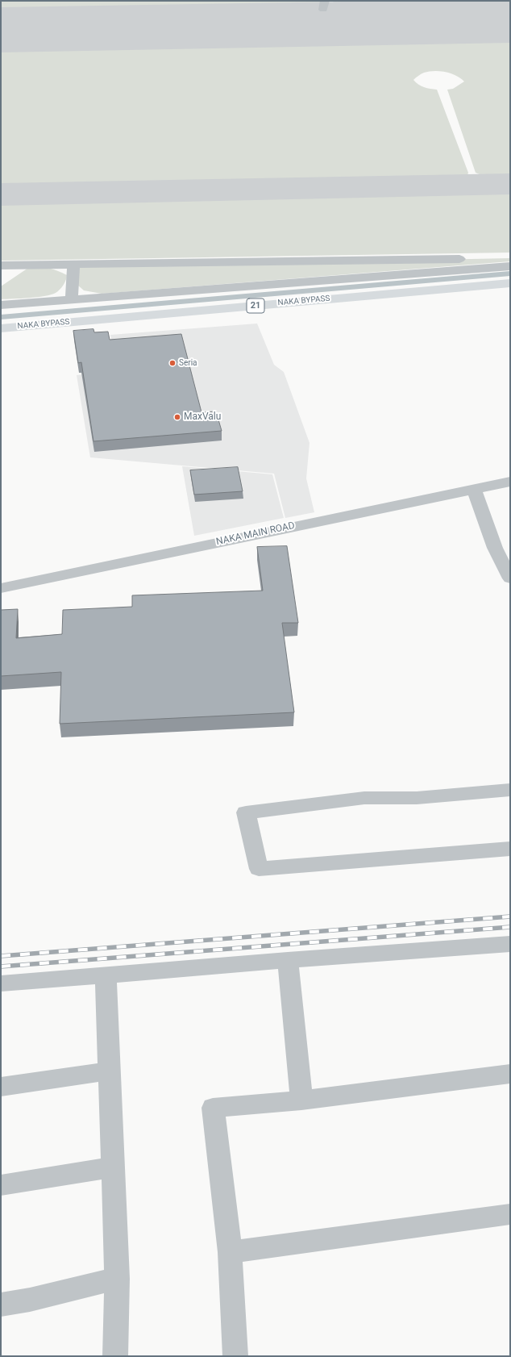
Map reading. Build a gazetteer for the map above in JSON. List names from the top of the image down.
{
  "streets": {
    "highway": ["NAKA BYPASS", "21"],
    "street": ["NAKA MAIN ROAD"]
  },
  "places": ["Seria", "MaxValu"]
}
